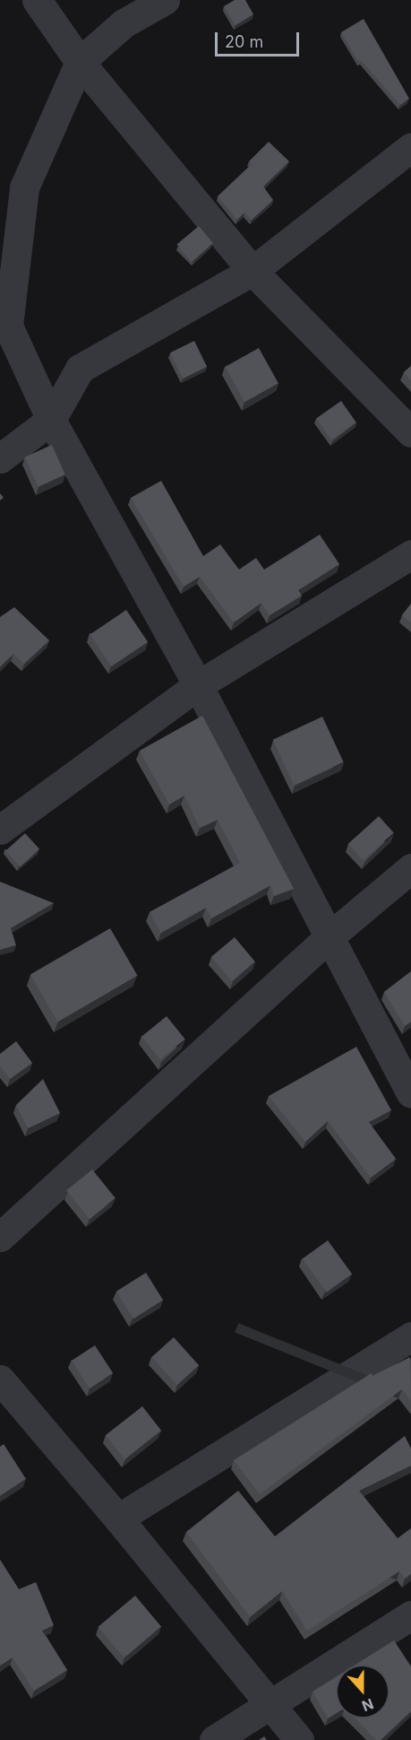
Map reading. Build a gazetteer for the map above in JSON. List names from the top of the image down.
{
  "scale_bar": "20 m",
  "north": "bottom"
}
